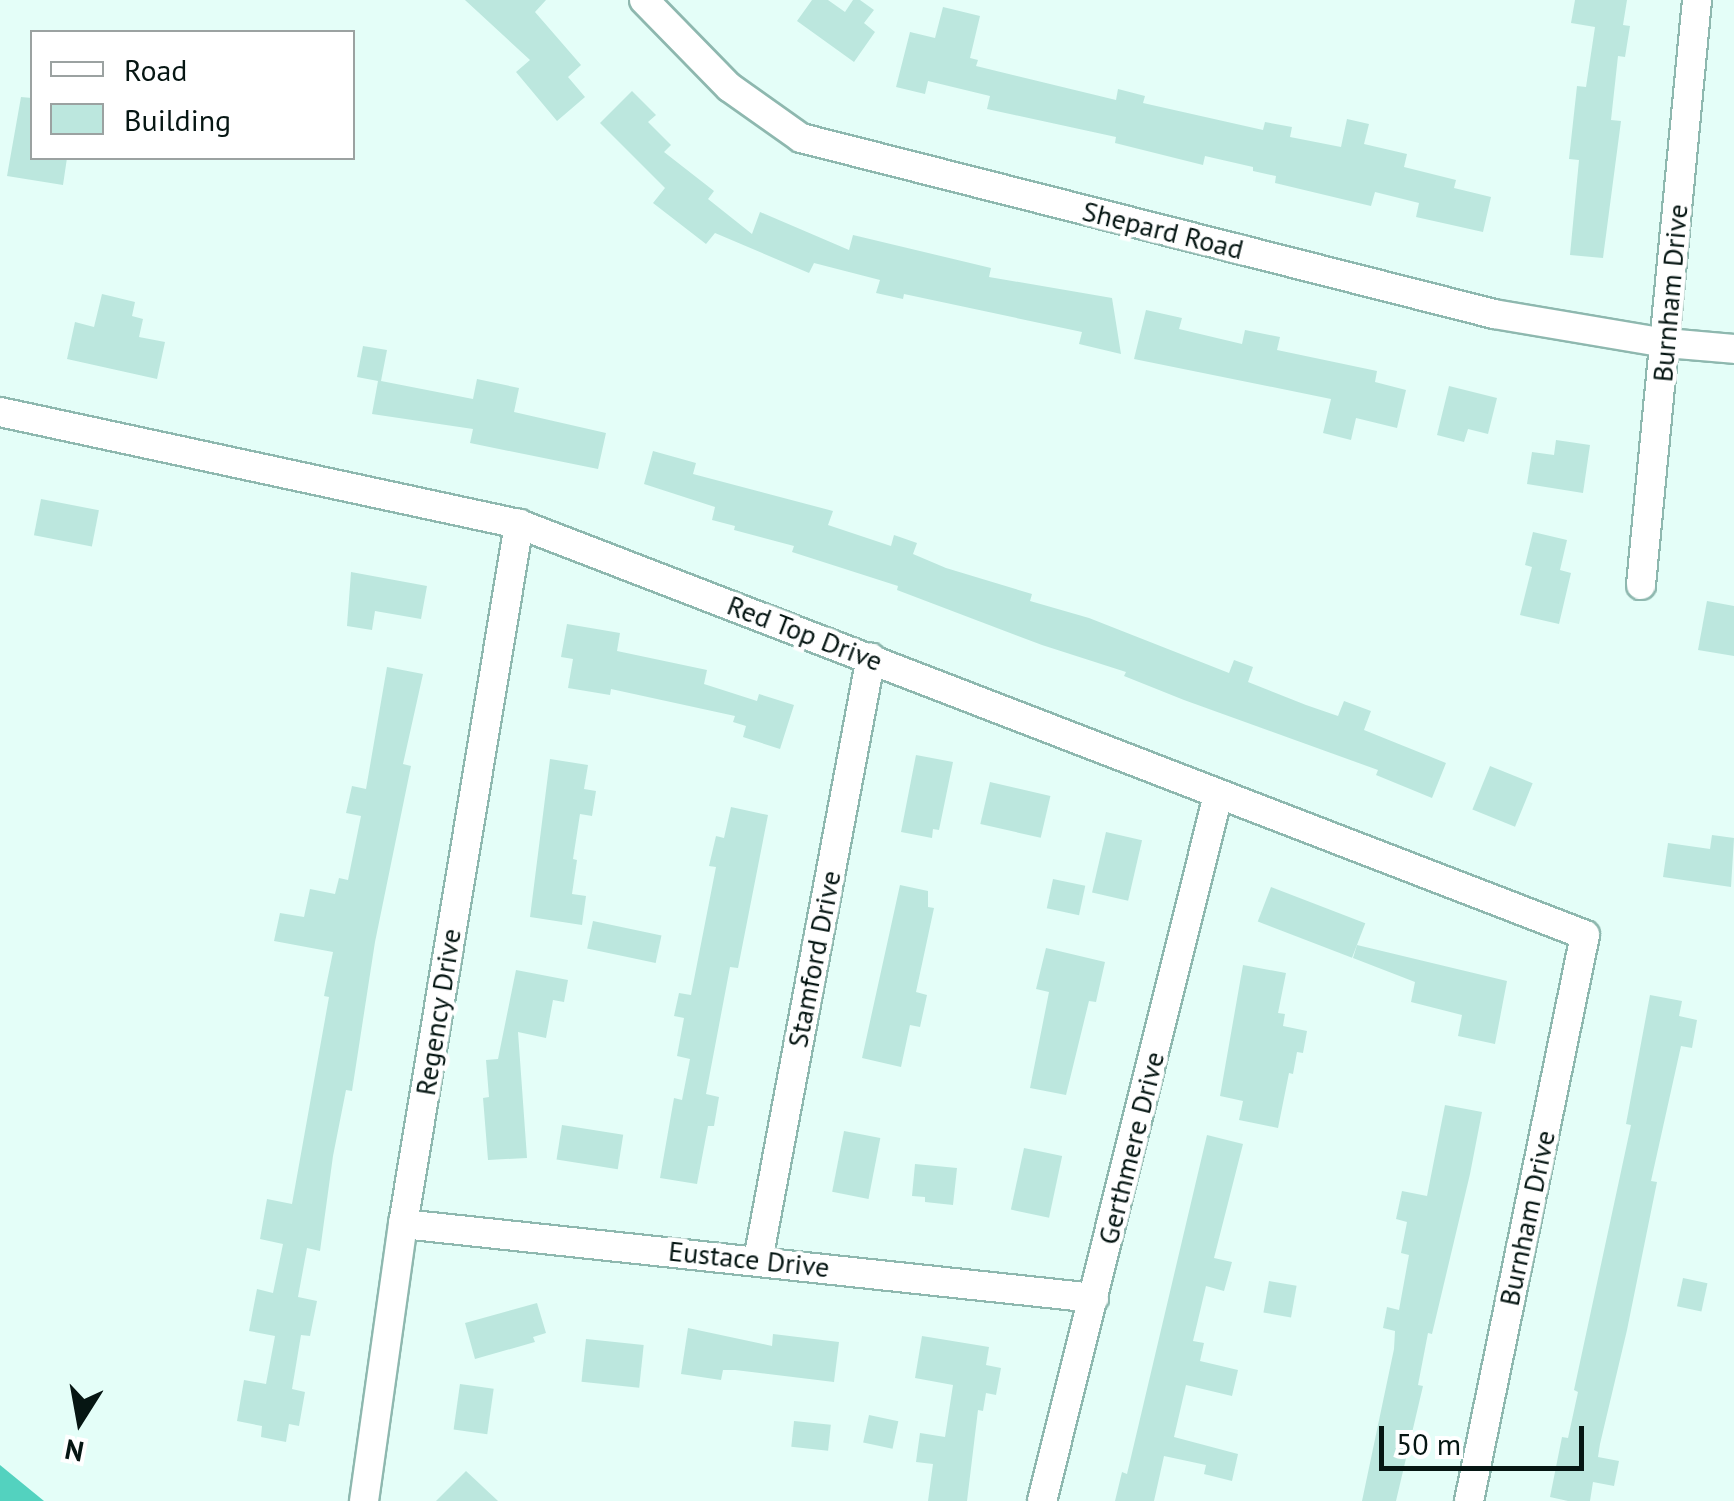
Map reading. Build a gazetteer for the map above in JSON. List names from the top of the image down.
{
  "streets": {
    "street": [
      "Shepard Road",
      "Burnham Drive",
      "Red Top Drive",
      "Stamford Drive",
      "Regency Drive",
      "Gerthmere Drive",
      "Eustace Drive"
    ]
  },
  "crossings": [
    ["Shepard Road", "Burnham Drive"],
    ["Burnham Drive", "Red Top Drive"],
    ["Red Top Drive", "Stamford Drive"],
    ["Red Top Drive", "Regency Drive"],
    ["Red Top Drive", "Gerthmere Drive"],
    ["Stamford Drive", "Eustace Drive"],
    ["Regency Drive", "Eustace Drive"],
    ["Gerthmere Drive", "Eustace Drive"]
  ],
  "legend": ["Road", "Building"],
  "scale_bar": "50 m",
  "north": "bottom"
}
